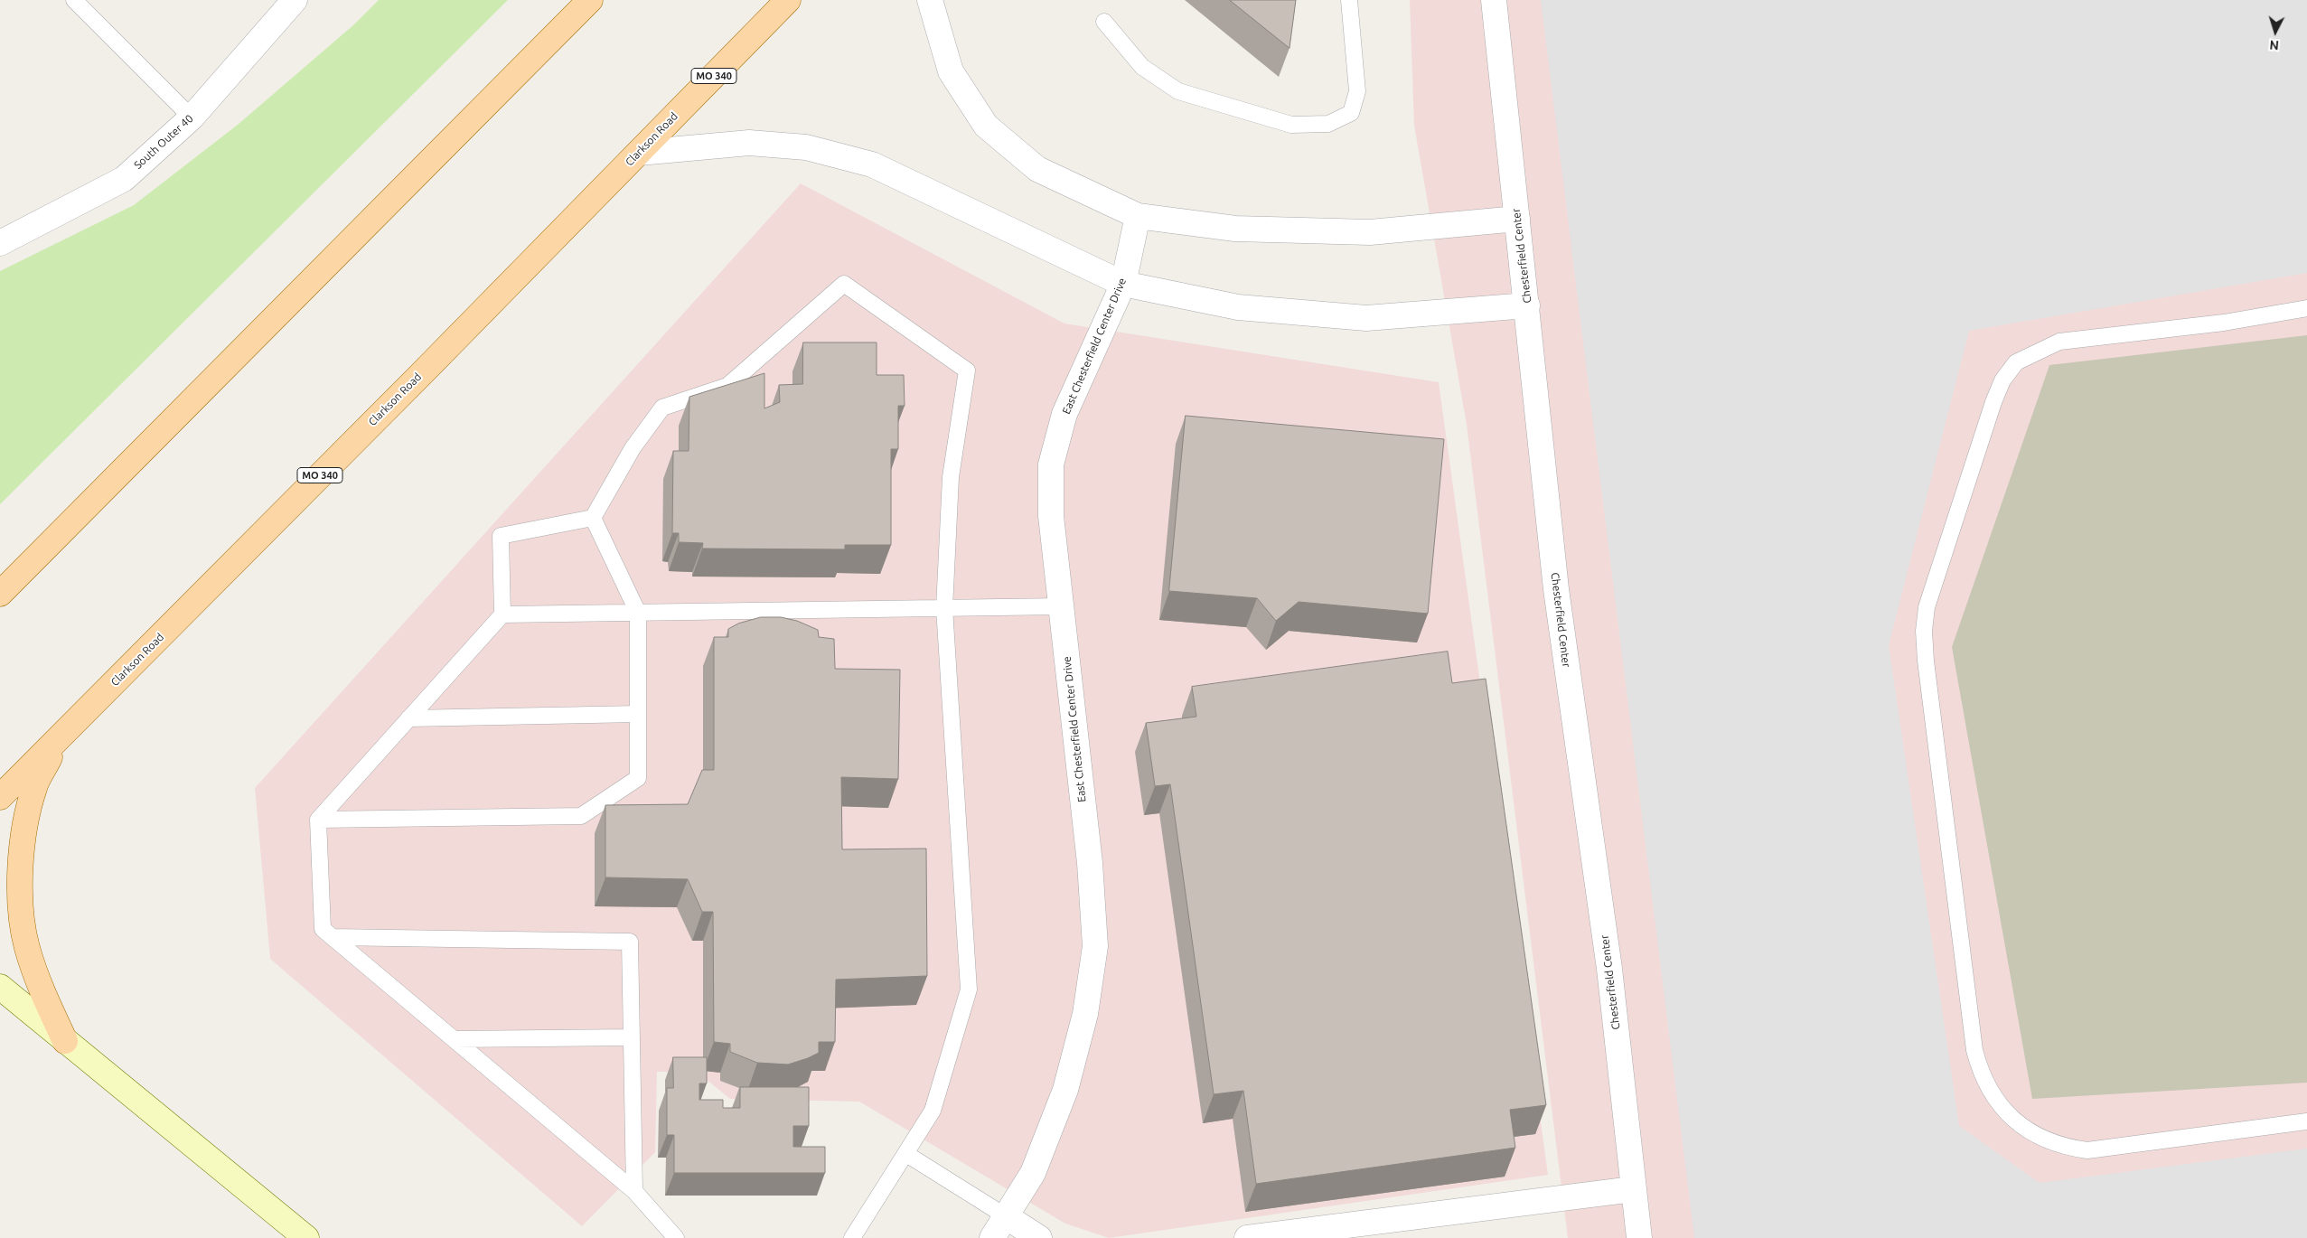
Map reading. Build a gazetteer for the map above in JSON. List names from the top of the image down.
{
  "streets": {
    "main road": ["MO 340", "Clarkson Road"],
    "street": ["South Outer 40", "Chesterfield Center", "East Chesterfield Center Drive"]
  },
  "north": "bottom"
}
